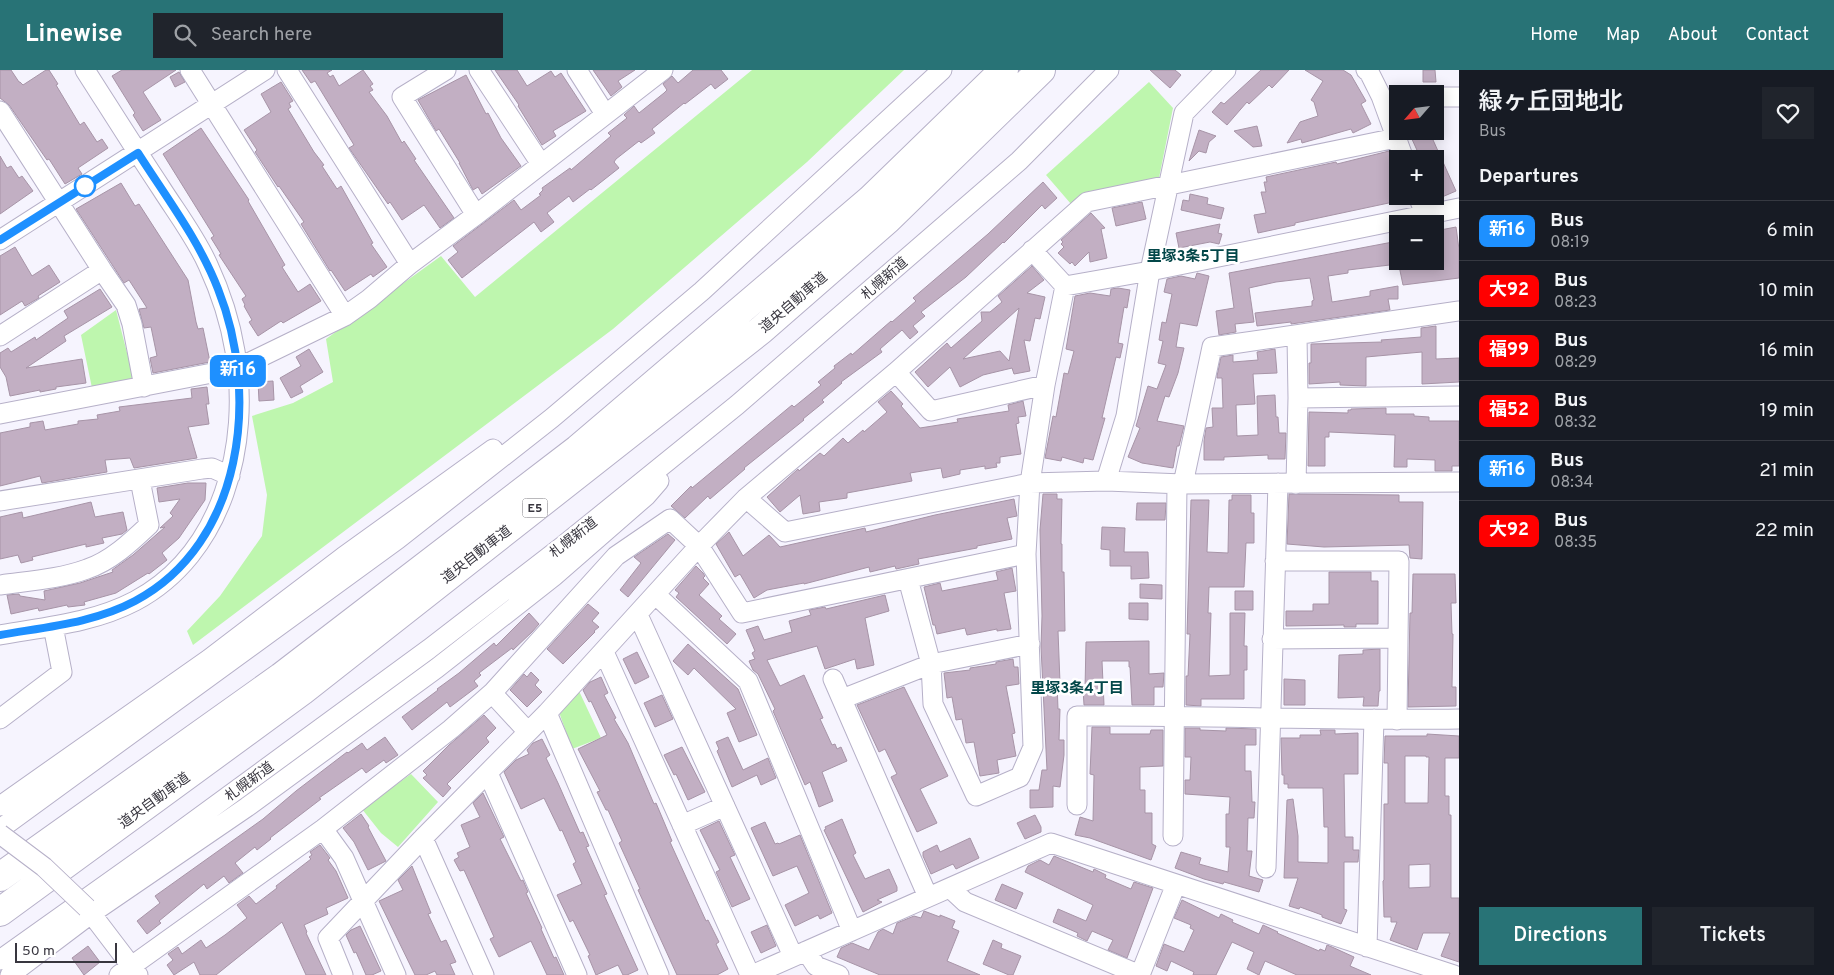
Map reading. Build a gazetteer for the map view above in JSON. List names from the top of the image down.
{
  "streets": {
    "highway": ["道央自動車道", "E5"],
    "street": ["札幌新道"]
  },
  "districts": ["里塚3条5丁目", "里塚3条4丁目"],
  "lines": ["bus line 新16"],
  "scale_bar": "50 m",
  "north": "bottom left",
  "page": {
    "header": "Linewise",
    "search": "Search here",
    "nav": [
      "Home",
      "Map",
      "About",
      "Contact"
    ],
    "on_map": "新16",
    "heading": [
      ["緑ヶ丘団地北", "Bus"],
      "Departures"
    ],
    "map_buttons": ["+", "−"],
    "list": [
      {
        "mark": "新16",
        "name": "Bus",
        "note": "08:19",
        "value": "6 min"
      },
      {
        "mark": "大92",
        "name": "Bus",
        "note": "08:23",
        "value": "10 min"
      },
      {
        "mark": "福99",
        "name": "Bus",
        "note": "08:29",
        "value": "16 min"
      },
      {
        "mark": "福52",
        "name": "Bus",
        "note": "08:32",
        "value": "19 min"
      },
      {
        "mark": "新16",
        "name": "Bus",
        "note": "08:34",
        "value": "21 min"
      },
      {
        "mark": "大92",
        "name": "Bus",
        "note": "08:35",
        "value": "22 min"
      }
    ],
    "buttons": ["Directions", "Tickets"],
    "scale": "50 m"
  }
}
